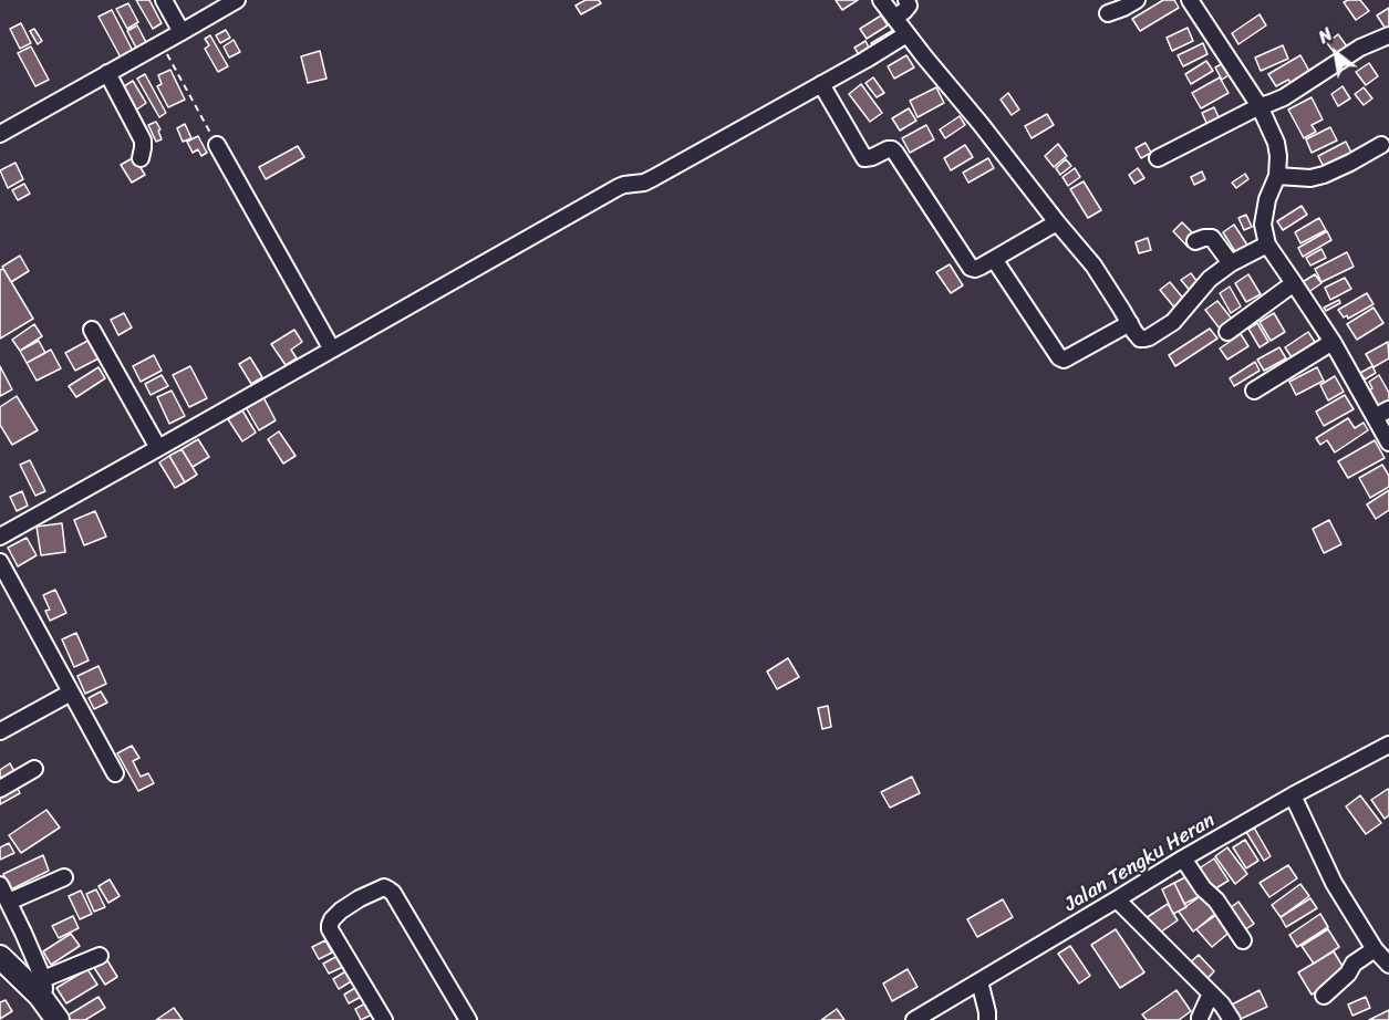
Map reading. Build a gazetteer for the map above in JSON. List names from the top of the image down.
{
  "streets": {
    "street": ["Jalan Tengku Heran"]
  },
  "north": "top left"
}
